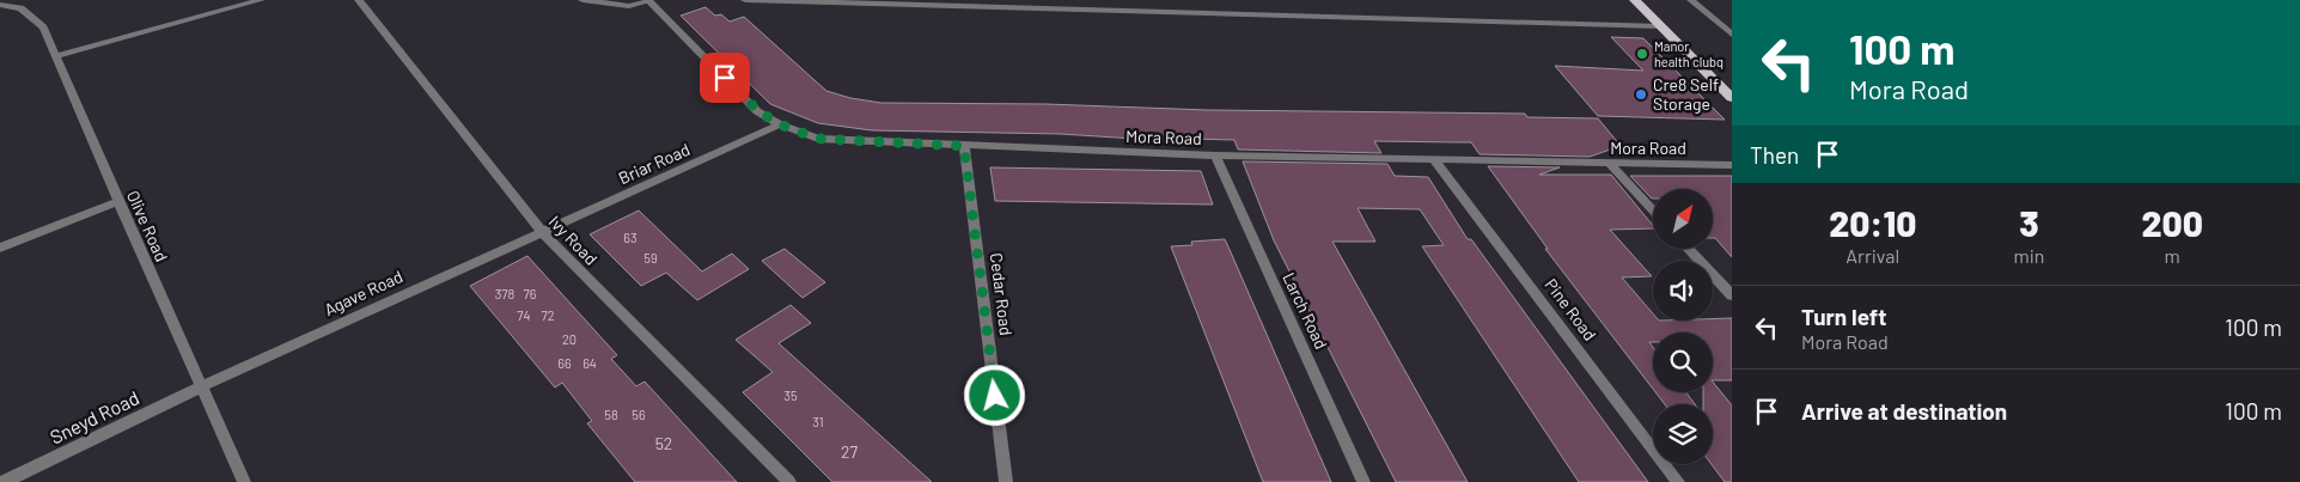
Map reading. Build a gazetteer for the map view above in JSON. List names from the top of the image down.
{
  "streets": {
    "street": [
      "Mora Road",
      "Briar Road",
      "Olive Road",
      "Ivy Road",
      "Agave Road",
      "Cedar Road",
      "Pine Road",
      "Larch Road",
      "Sneyd Road"
    ]
  },
  "crossings": [
    ["Mora Road", "Briar Road"],
    ["Mora Road", "Cedar Road"],
    ["Mora Road", "Pine Road"],
    ["Mora Road", "Larch Road"],
    ["Briar Road", "Ivy Road"],
    ["Briar Road", "Agave Road"],
    ["Olive Road", "Agave Road"],
    ["Olive Road", "Sneyd Road"],
    ["Ivy Road", "Agave Road"],
    ["Agave Road", "Sneyd Road"]
  ],
  "places": ["Manor health clubq", "Cre8 Self Storage"],
  "house_numbers": [
    "63",
    "59",
    "378",
    "76",
    "74",
    "72",
    "20",
    "66",
    "64",
    "35",
    "58",
    "56",
    "31",
    "52",
    "27"
  ],
  "north": "top right",
  "page": {
    "turn": ["100 m", "Mora Road"],
    "then": "Then",
    "eta": [
      "20:10",
      "Arrival",
      "3",
      "min",
      "200",
      "m"
    ],
    "list": [
      {
        "name": "Turn left",
        "note": "Mora Road",
        "value": "100 m"
      },
      {
        "name": "Arrive at destination",
        "value": "100 m"
      }
    ]
  }
}
